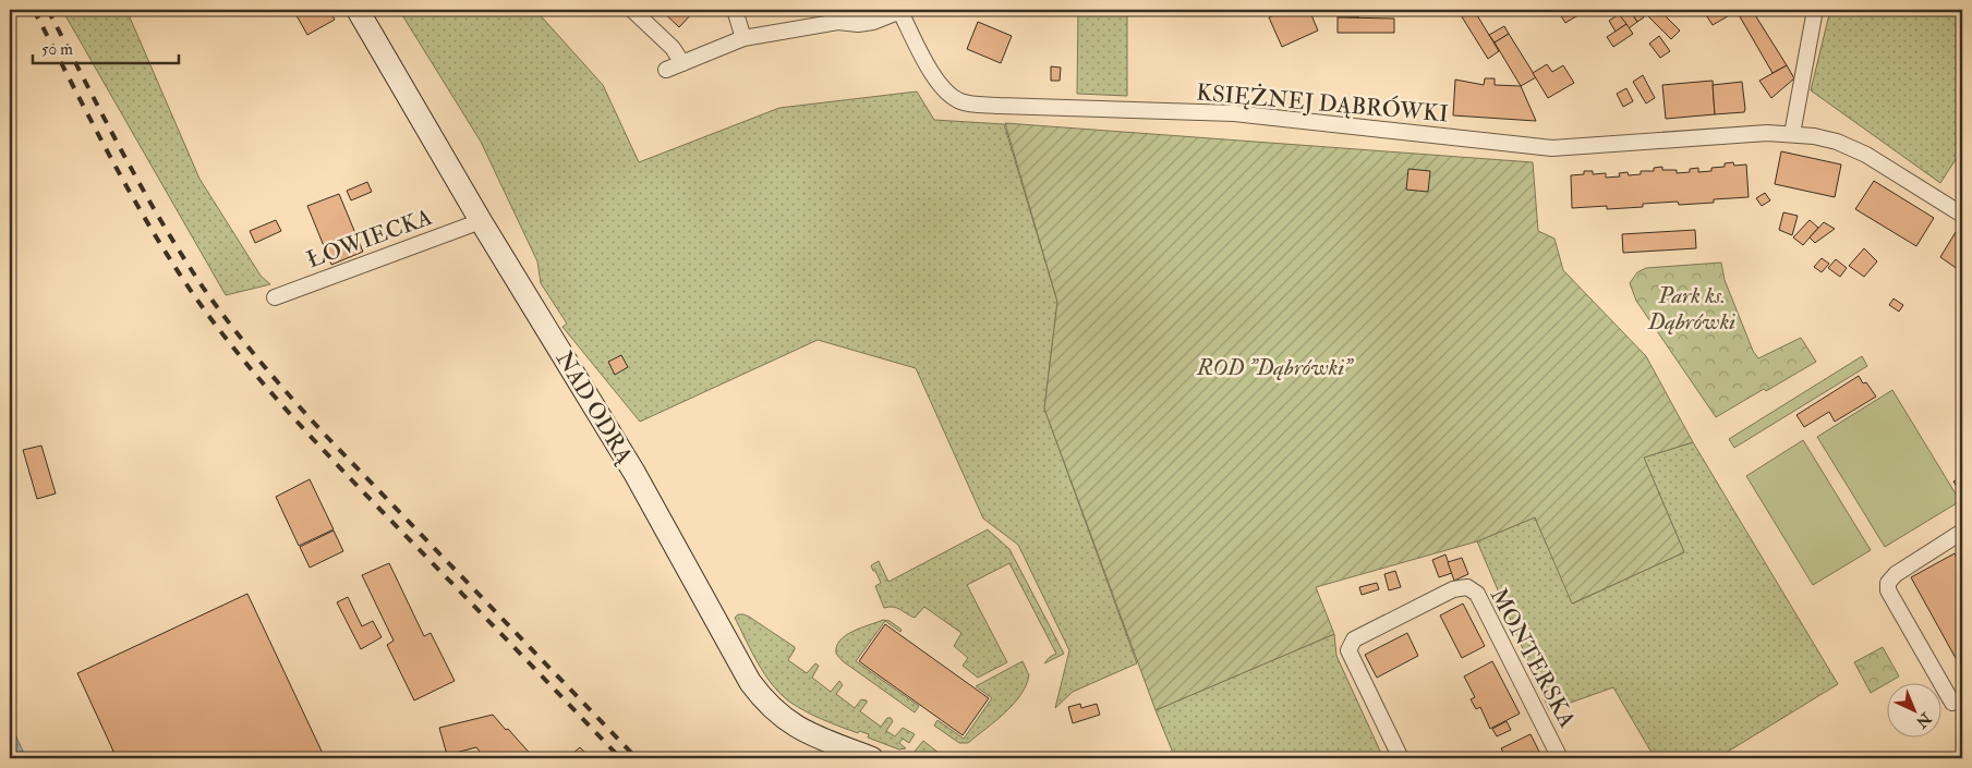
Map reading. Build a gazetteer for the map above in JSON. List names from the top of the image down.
{
  "streets": {
    "street": [
      "KSIĘŻNEJ DĄBRÓWKI",
      "ŁOWIECKA",
      "NAD ODRĄ",
      "MONTERSKA"
    ]
  },
  "crossings": [
    ["ŁOWIECKA", "NAD ODRĄ"]
  ],
  "parks": ["Park ks. Dąbrówki", "ROD \"Dąbrówki\""],
  "scale_bar": "50 m",
  "north": "bottom right"
}
